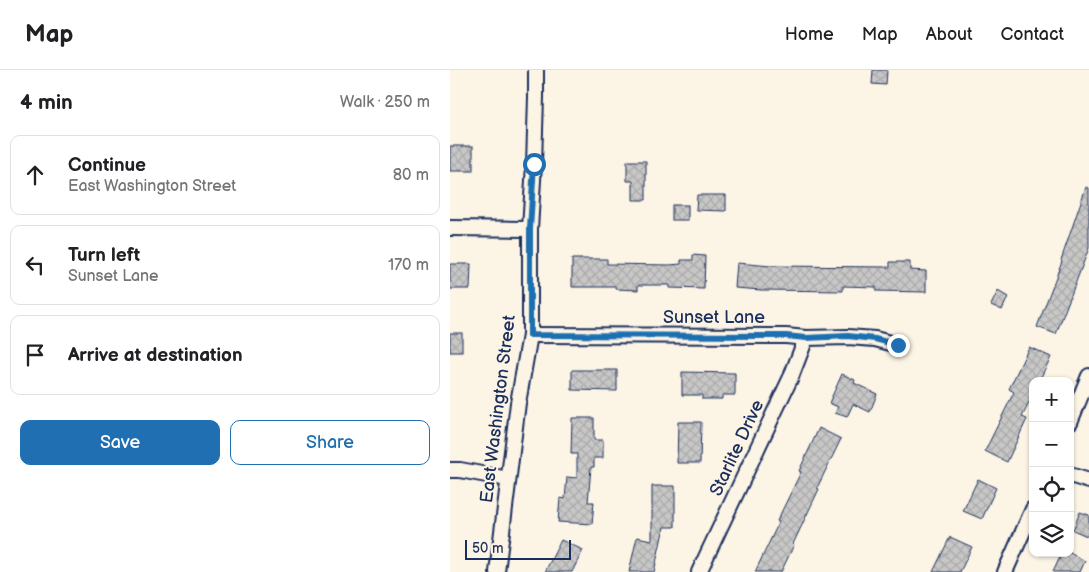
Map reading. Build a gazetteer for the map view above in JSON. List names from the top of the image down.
{
  "streets": {
    "street": ["Sunset Lane", "East Washington Street", "Starlite Drive"]
  },
  "crossings": [
    ["Sunset Lane", "East Washington Street"],
    ["Sunset Lane", "Starlite Drive"]
  ],
  "scale_bar": "50 m",
  "page": {
    "header": "Map",
    "nav": [
      "Home",
      "Map",
      "About",
      "Contact"
    ],
    "heading": ["4 min", "Walk · 250 m"],
    "list": [
      ["Continue", "East Washington Street", "80 m"],
      ["Turn left", "Sunset Lane", "170 m"],
      "Arrive at destination"
    ],
    "map_buttons": ["+", "−"],
    "buttons": ["Save", "Share"],
    "scale": "50 m"
  }
}
